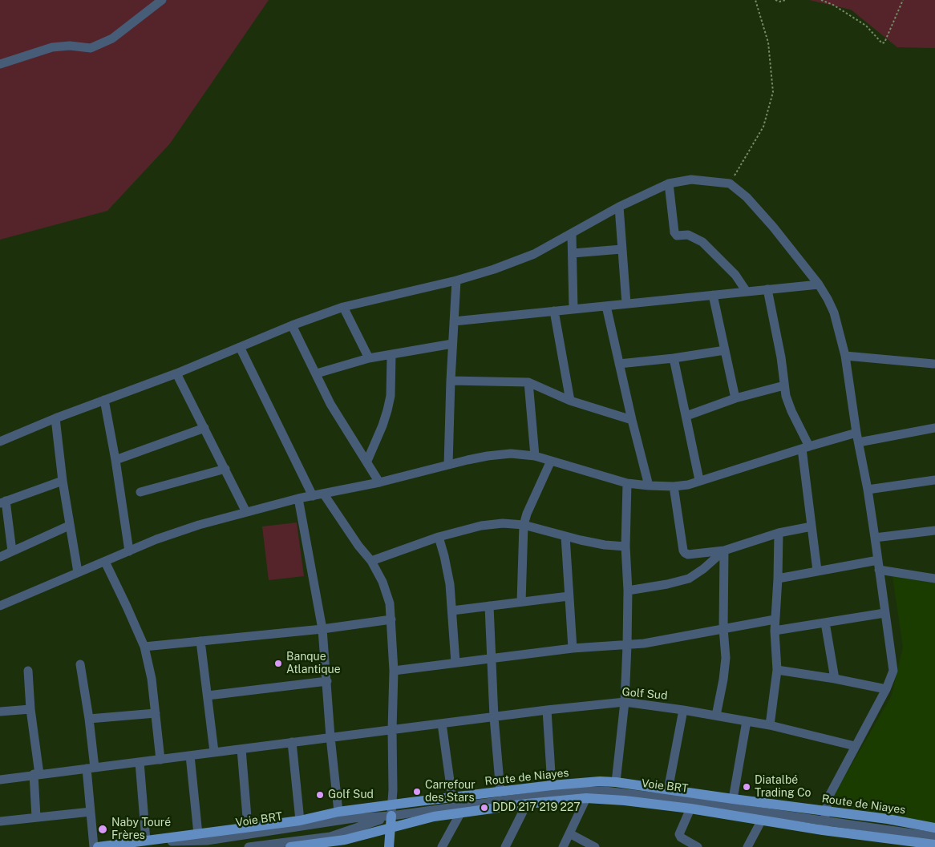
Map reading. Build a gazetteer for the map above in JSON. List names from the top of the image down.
{
  "streets": {
    "main road": ["Route de Niayes"],
    "street": ["Golf Sud", "Voie BRT"]
  },
  "crossings": [
    ["Route de Niayes", "Voie BRT"]
  ],
  "places": [
    "Banque Atlantique",
    "Diatalbé Trading Co",
    "Carrefour des Stars",
    "Golf Sud",
    "DDD 217 219 227",
    "Naby Touré Frères"
  ]
}
